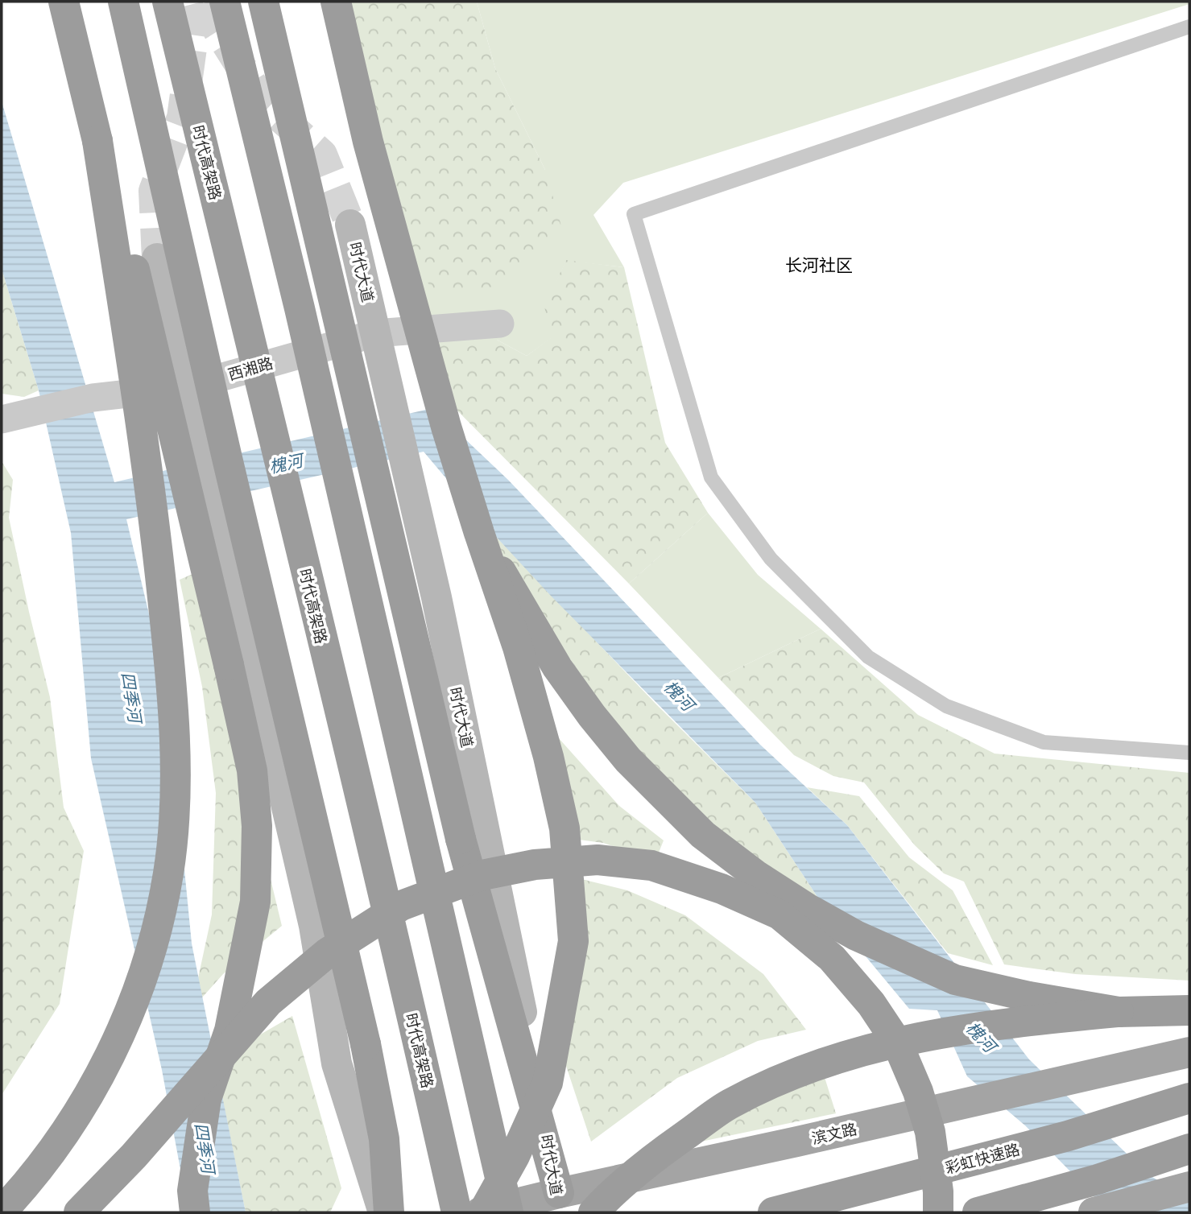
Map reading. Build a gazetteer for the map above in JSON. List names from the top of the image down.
{
  "streets": {
    "highway": ["时代高架路", "彩虹快速路"],
    "main road": ["时代大道", "滨文路"],
    "street": ["西湘路"]
  },
  "crossings": [
    ["时代大道", "西湘路"],
    ["时代大道", "滨文路"]
  ],
  "districts": ["长河社区"],
  "water": ["槐河", "四季河"]
}
